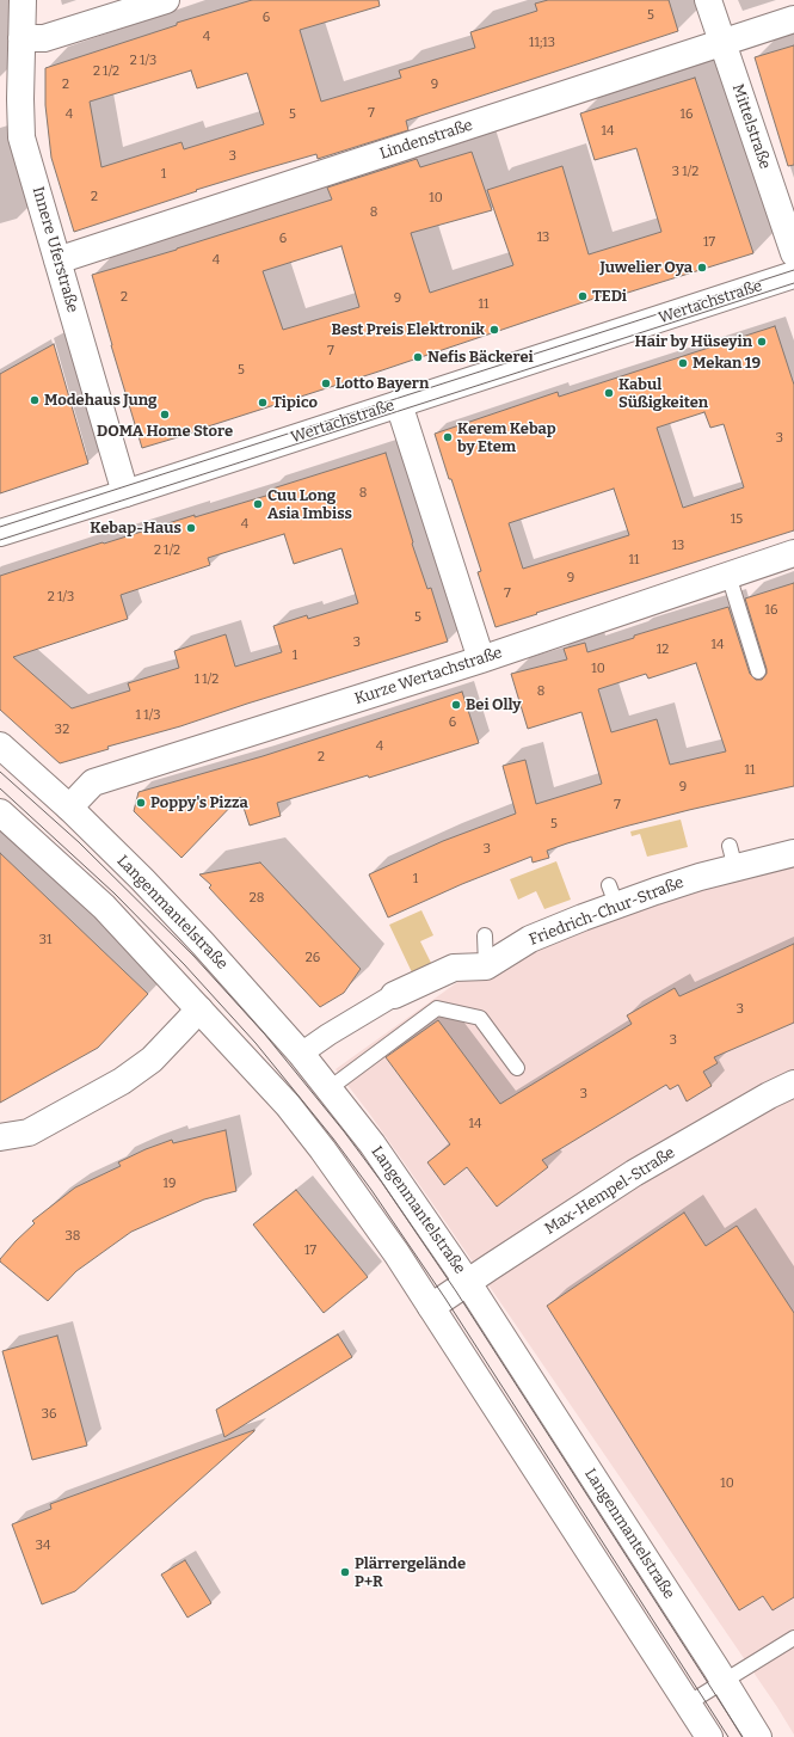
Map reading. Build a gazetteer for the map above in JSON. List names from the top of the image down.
{
  "streets": {
    "street": [
      "Mittelstraße",
      "Lindenstraße",
      "Innere Uferstraße",
      "Wertachstraße",
      "Kurze Wertachstraße",
      "Friedrich-Chur-Straße",
      "Langenmantelstraße",
      "Max-Hempel-Straße"
    ]
  },
  "crossings": [
    ["Mittelstraße", "Lindenstraße"],
    ["Lindenstraße", "Innere Uferstraße"],
    ["Innere Uferstraße", "Wertachstraße"],
    ["Kurze Wertachstraße", "Langenmantelstraße"],
    ["Friedrich-Chur-Straße", "Langenmantelstraße"],
    ["Langenmantelstraße", "Max-Hempel-Straße"]
  ],
  "places": [
    "Juwelier Oya",
    "TEDi",
    "Best Preis Elektronik",
    "Hair by Hüseyin",
    "Nefis Bäckerei",
    "Mekan 19",
    "Lotto Bayern",
    "Kabul Süßigkeiten",
    "Modehaus Jung",
    "Tipico",
    "DOMA Home Store",
    "Kerem Kebap by Etem",
    "Cuu Long Asia Imbiss",
    "Kebap-Haus",
    "Bei Olly",
    "Poppy's Pizza",
    "Plärrergelände P+R"
  ],
  "house_numbers": [
    "5",
    "6",
    "4",
    "11;13",
    "2 1/3",
    "2 1/2",
    "2",
    "9",
    "7",
    "4",
    "5",
    "16",
    "14",
    "3",
    "3 1/2",
    "1",
    "2",
    "10",
    "8",
    "13",
    "6",
    "17",
    "4",
    "2",
    "9",
    "11",
    "7",
    "5",
    "3",
    "8",
    "15",
    "4",
    "13",
    "2 1/2",
    "11",
    "9",
    "7",
    "2 1/3",
    "16",
    "5",
    "3",
    "14",
    "12",
    "1",
    "10",
    "1 1/2",
    "8",
    "1 1/3",
    "6",
    "32",
    "4",
    "2",
    "11",
    "9",
    "7",
    "5",
    "3",
    "1",
    "28",
    "31",
    "26",
    "3",
    "3",
    "3",
    "14",
    "19",
    "38",
    "17",
    "36",
    "10",
    "34"
  ]
}
